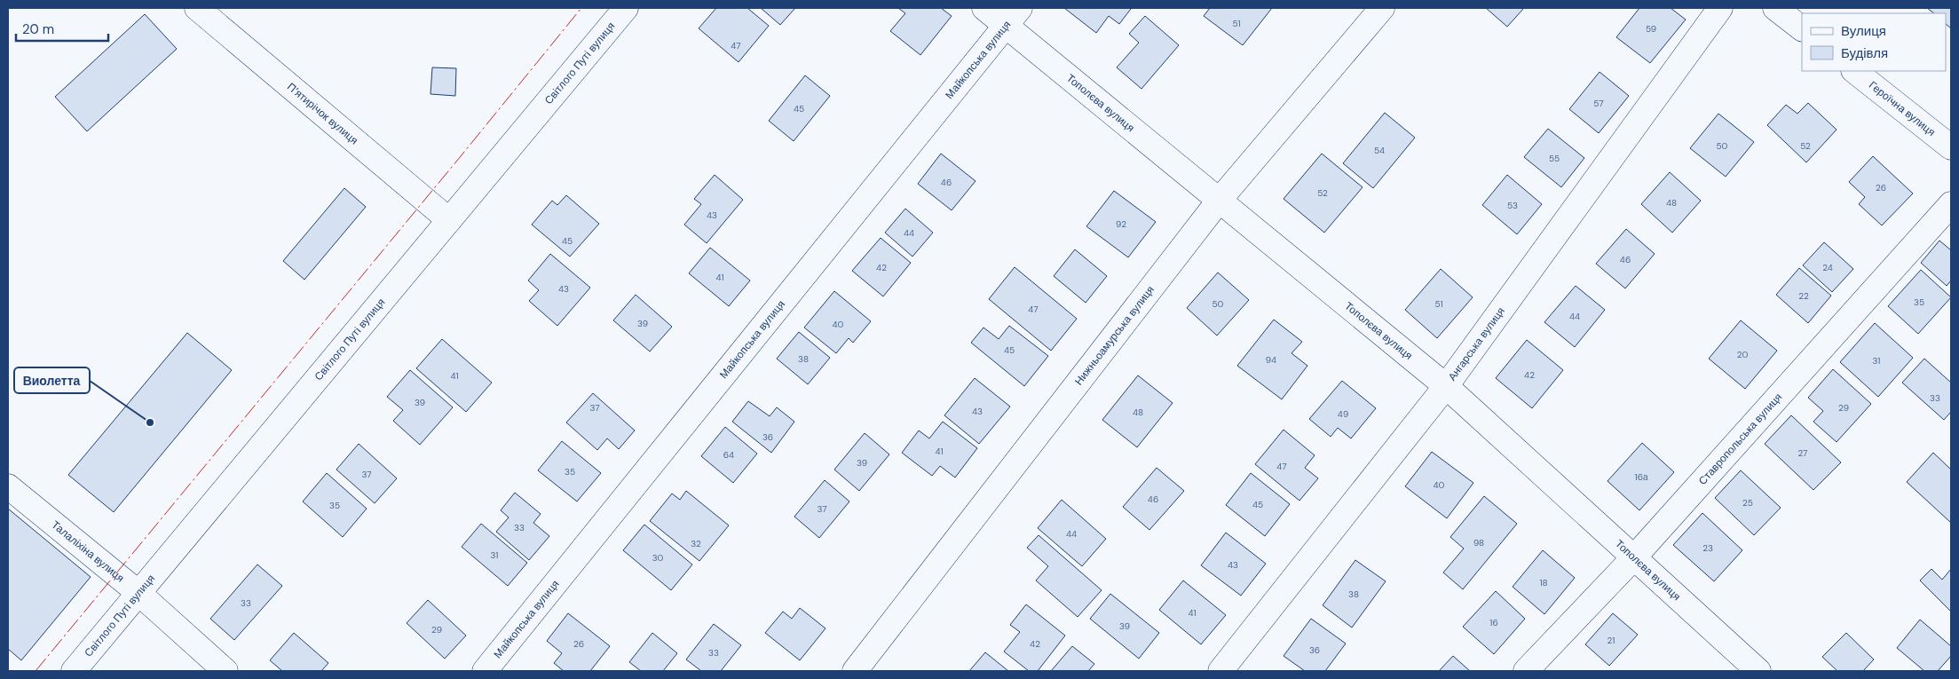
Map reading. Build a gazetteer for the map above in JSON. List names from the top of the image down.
{
  "streets": {
    "street": [
      "Майкопська вулиця",
      "Світлого Путі вулиця",
      "Тополєва вулиця",
      "Героїчна вулиця",
      "П’ятирічок вулиця",
      "Нижньоамурська вулиця",
      "Ангарська вулиця",
      "Ставропольська вулиця",
      "Талаліхіна вулиця"
    ]
  },
  "crossings": [
    ["Майкопська вулиця", "Тополєва вулиця"],
    ["Світлого Путі вулиця", "П’ятирічок вулиця"],
    ["Світлого Путі вулиця", "Талаліхіна вулиця"],
    ["Тополєва вулиця", "Нижньоамурська вулиця"],
    ["Тополєва вулиця", "Ангарська вулиця"],
    ["Тополєва вулиця", "Ставропольська вулиця"]
  ],
  "places": ["Виолетта"],
  "house_numbers": [
    "51",
    "59",
    "47",
    "57",
    "45",
    "50",
    "52",
    "54",
    "55",
    "46",
    "26",
    "52",
    "48",
    "53",
    "43",
    "92",
    "44",
    "45",
    "46",
    "42",
    "24",
    "41",
    "43",
    "22",
    "35",
    "50",
    "51",
    "47",
    "44",
    "39",
    "40",
    "45",
    "20",
    "38",
    "94",
    "31",
    "42",
    "41",
    "33",
    "39",
    "37",
    "29",
    "43",
    "48",
    "49",
    "36",
    "41",
    "27",
    "64",
    "39",
    "47",
    "35",
    "37",
    "16а",
    "40",
    "46",
    "25",
    "45",
    "35",
    "37",
    "33",
    "44",
    "98",
    "32",
    "23",
    "31",
    "30",
    "43",
    "18",
    "38",
    "33",
    "41",
    "16",
    "39",
    "29",
    "21",
    "26",
    "42",
    "36",
    "33"
  ],
  "legend": ["Вулиця", "Будівля"],
  "scale_bar": "20 m"
}
